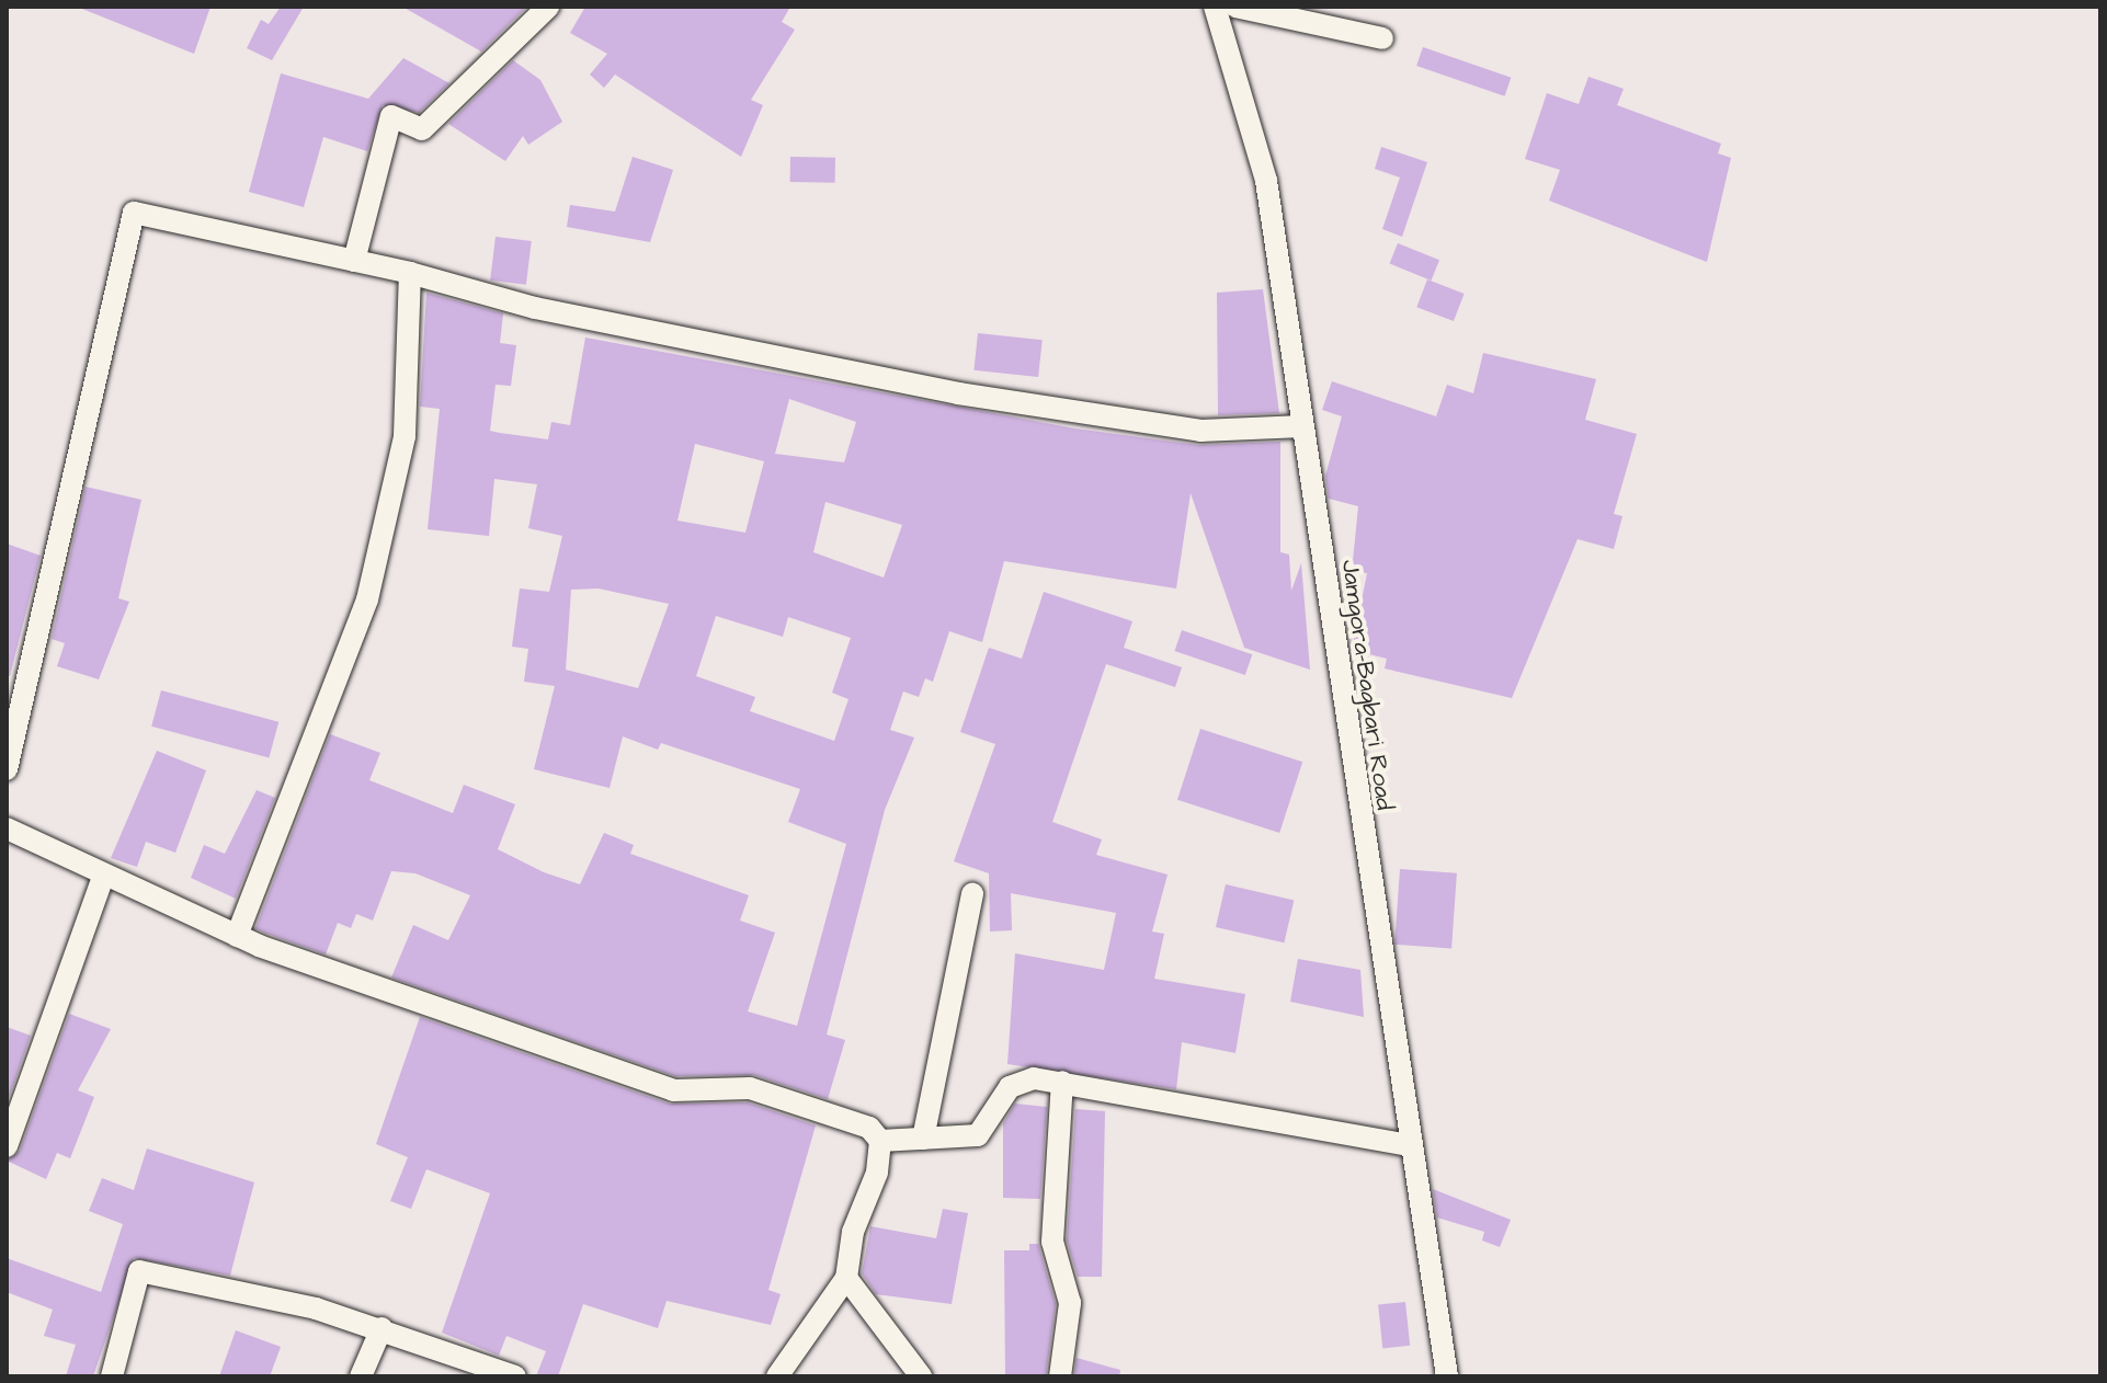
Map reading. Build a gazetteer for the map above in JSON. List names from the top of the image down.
{
  "streets": {
    "street": ["Jamgora-Bagbari Road"]
  }
}
